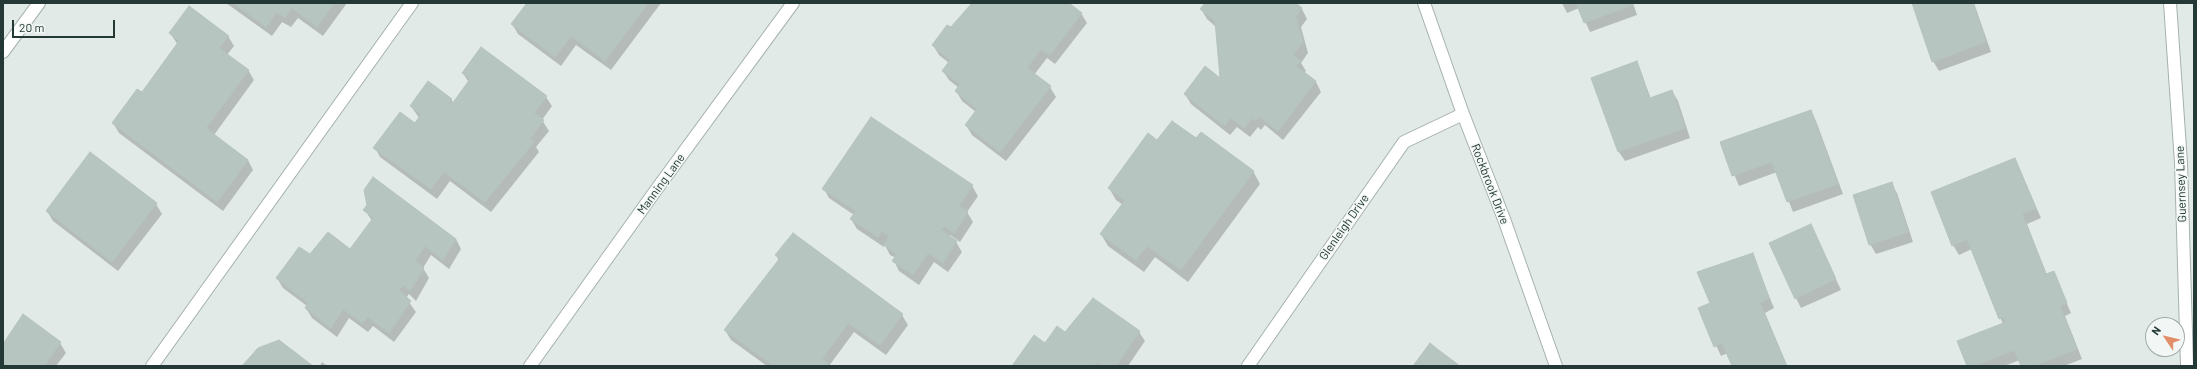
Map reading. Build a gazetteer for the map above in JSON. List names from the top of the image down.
{
  "streets": {
    "street": [
      "Manning Lane",
      "Rockbrook Drive",
      "Guernsey Lane",
      "Glenleigh Drive"
    ]
  },
  "crossings": [
    ["Rockbrook Drive", "Glenleigh Drive"]
  ],
  "scale_bar": "20 m",
  "north": "top left"
}
